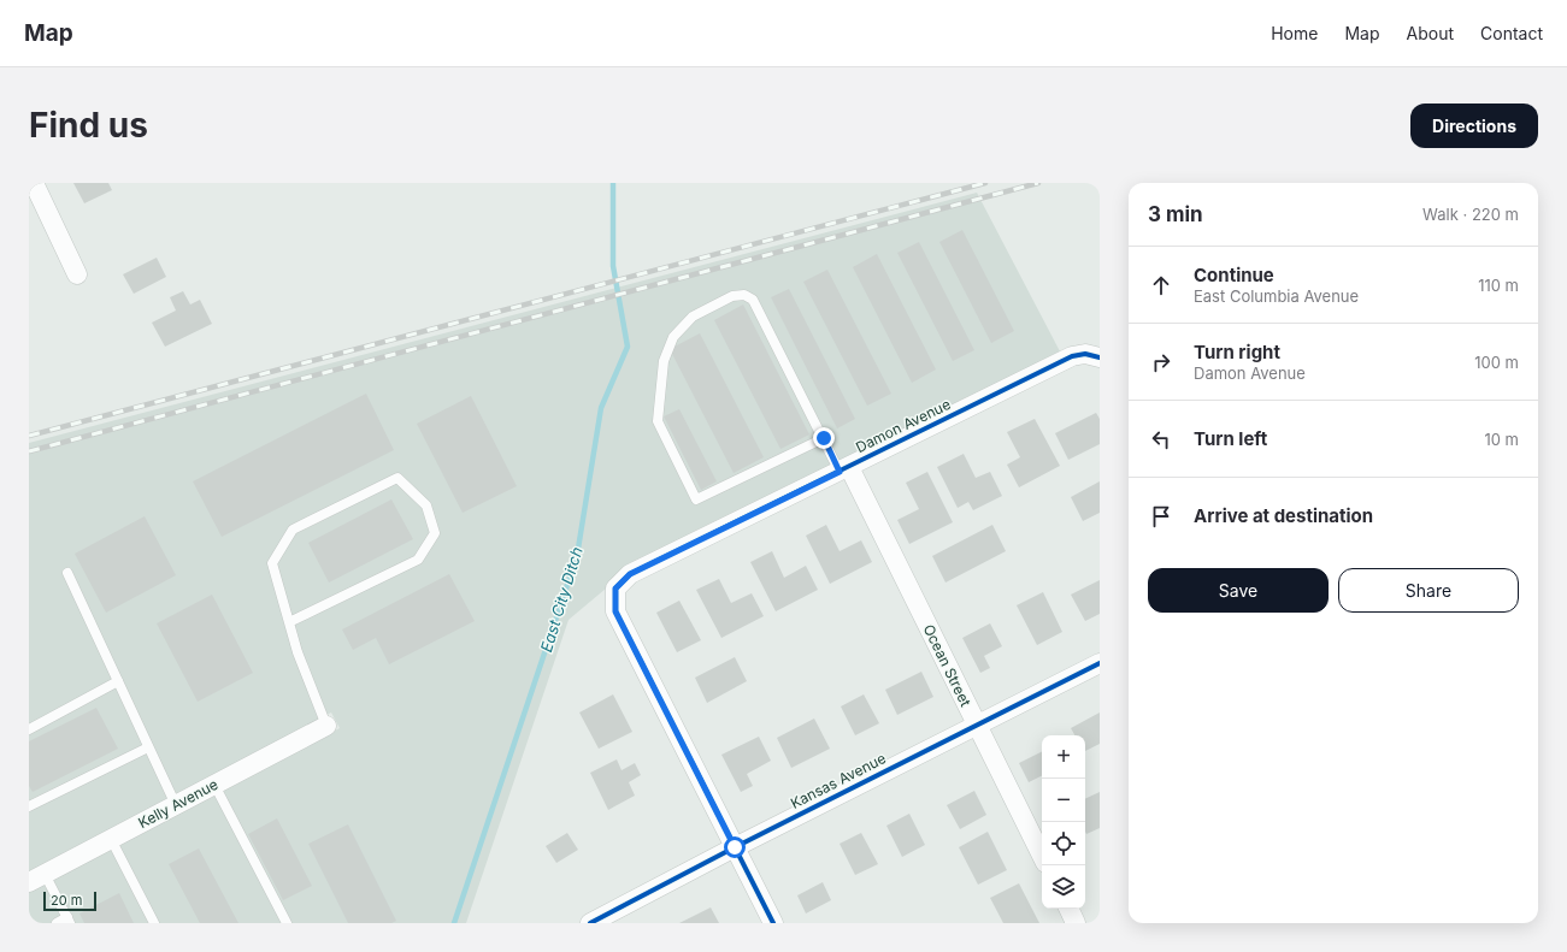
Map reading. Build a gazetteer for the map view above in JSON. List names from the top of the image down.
{
  "streets": {
    "street": [
      "Damon Avenue",
      "Ocean Street",
      "Kansas Avenue",
      "Kelly Avenue"
    ]
  },
  "crossings": [
    ["Damon Avenue", "Ocean Street"],
    ["Damon Avenue", "Kansas Avenue"],
    ["Ocean Street", "Kansas Avenue"]
  ],
  "water": ["East City Ditch"],
  "scale_bar": "20 m",
  "page": {
    "header": "Map",
    "nav": [
      "Home",
      "Map",
      "About",
      "Contact"
    ],
    "buttons": [
      "Directions",
      ["Save", "Share"]
    ],
    "title": "Find us",
    "heading": ["3 min", "Walk · 220 m"],
    "list": [
      ["Continue", "East Columbia Avenue", "110 m"],
      ["Turn right", "Damon Avenue", "100 m"],
      ["Turn left", "10 m"],
      "Arrive at destination"
    ],
    "map_buttons": ["+", "−"],
    "scale": "20 m"
  }
}
